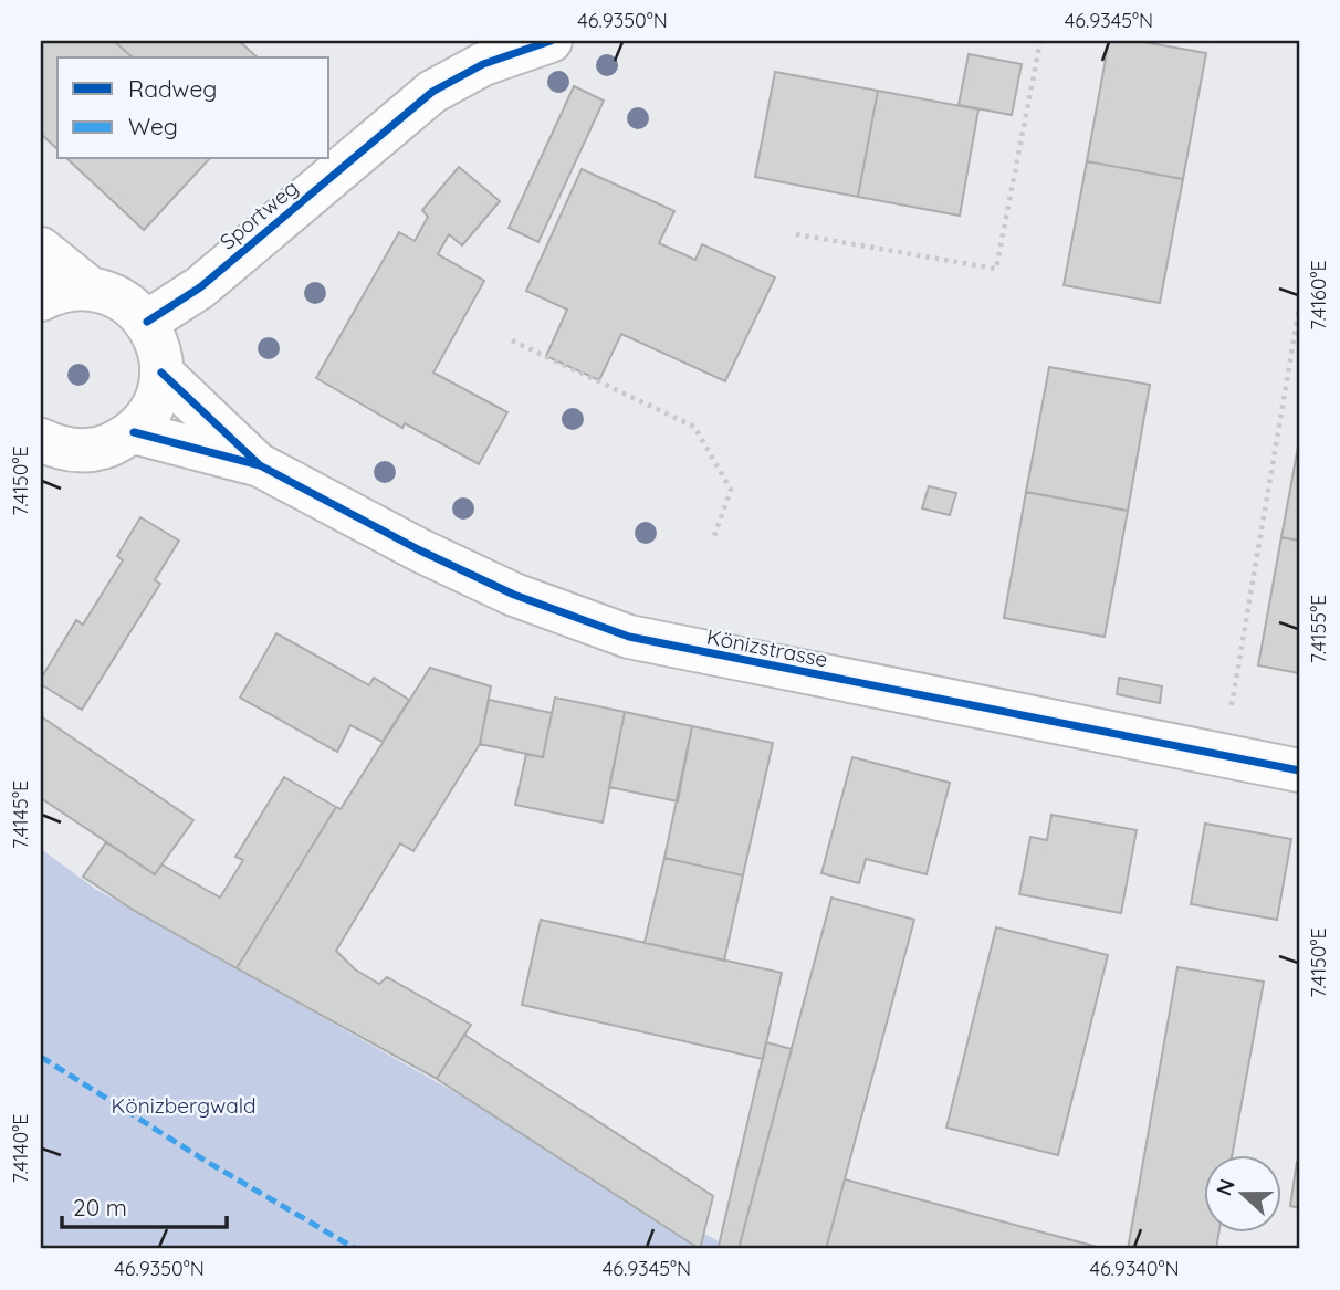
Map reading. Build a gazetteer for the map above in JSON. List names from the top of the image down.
{
  "streets": {
    "main road": ["Sportweg", "Könizstrasse"]
  },
  "parks": ["Könizbergwald"],
  "legend": ["Radweg", "Weg"],
  "scale_bar": "20 m",
  "north": "left",
  "coordinates": [
    "46.9350°N",
    "46.9345°N",
    "7.4160°E",
    "7.4150°E",
    "7.4155°E",
    "7.4145°E",
    "7.4140°E",
    "46.9340°N"
  ]
}
